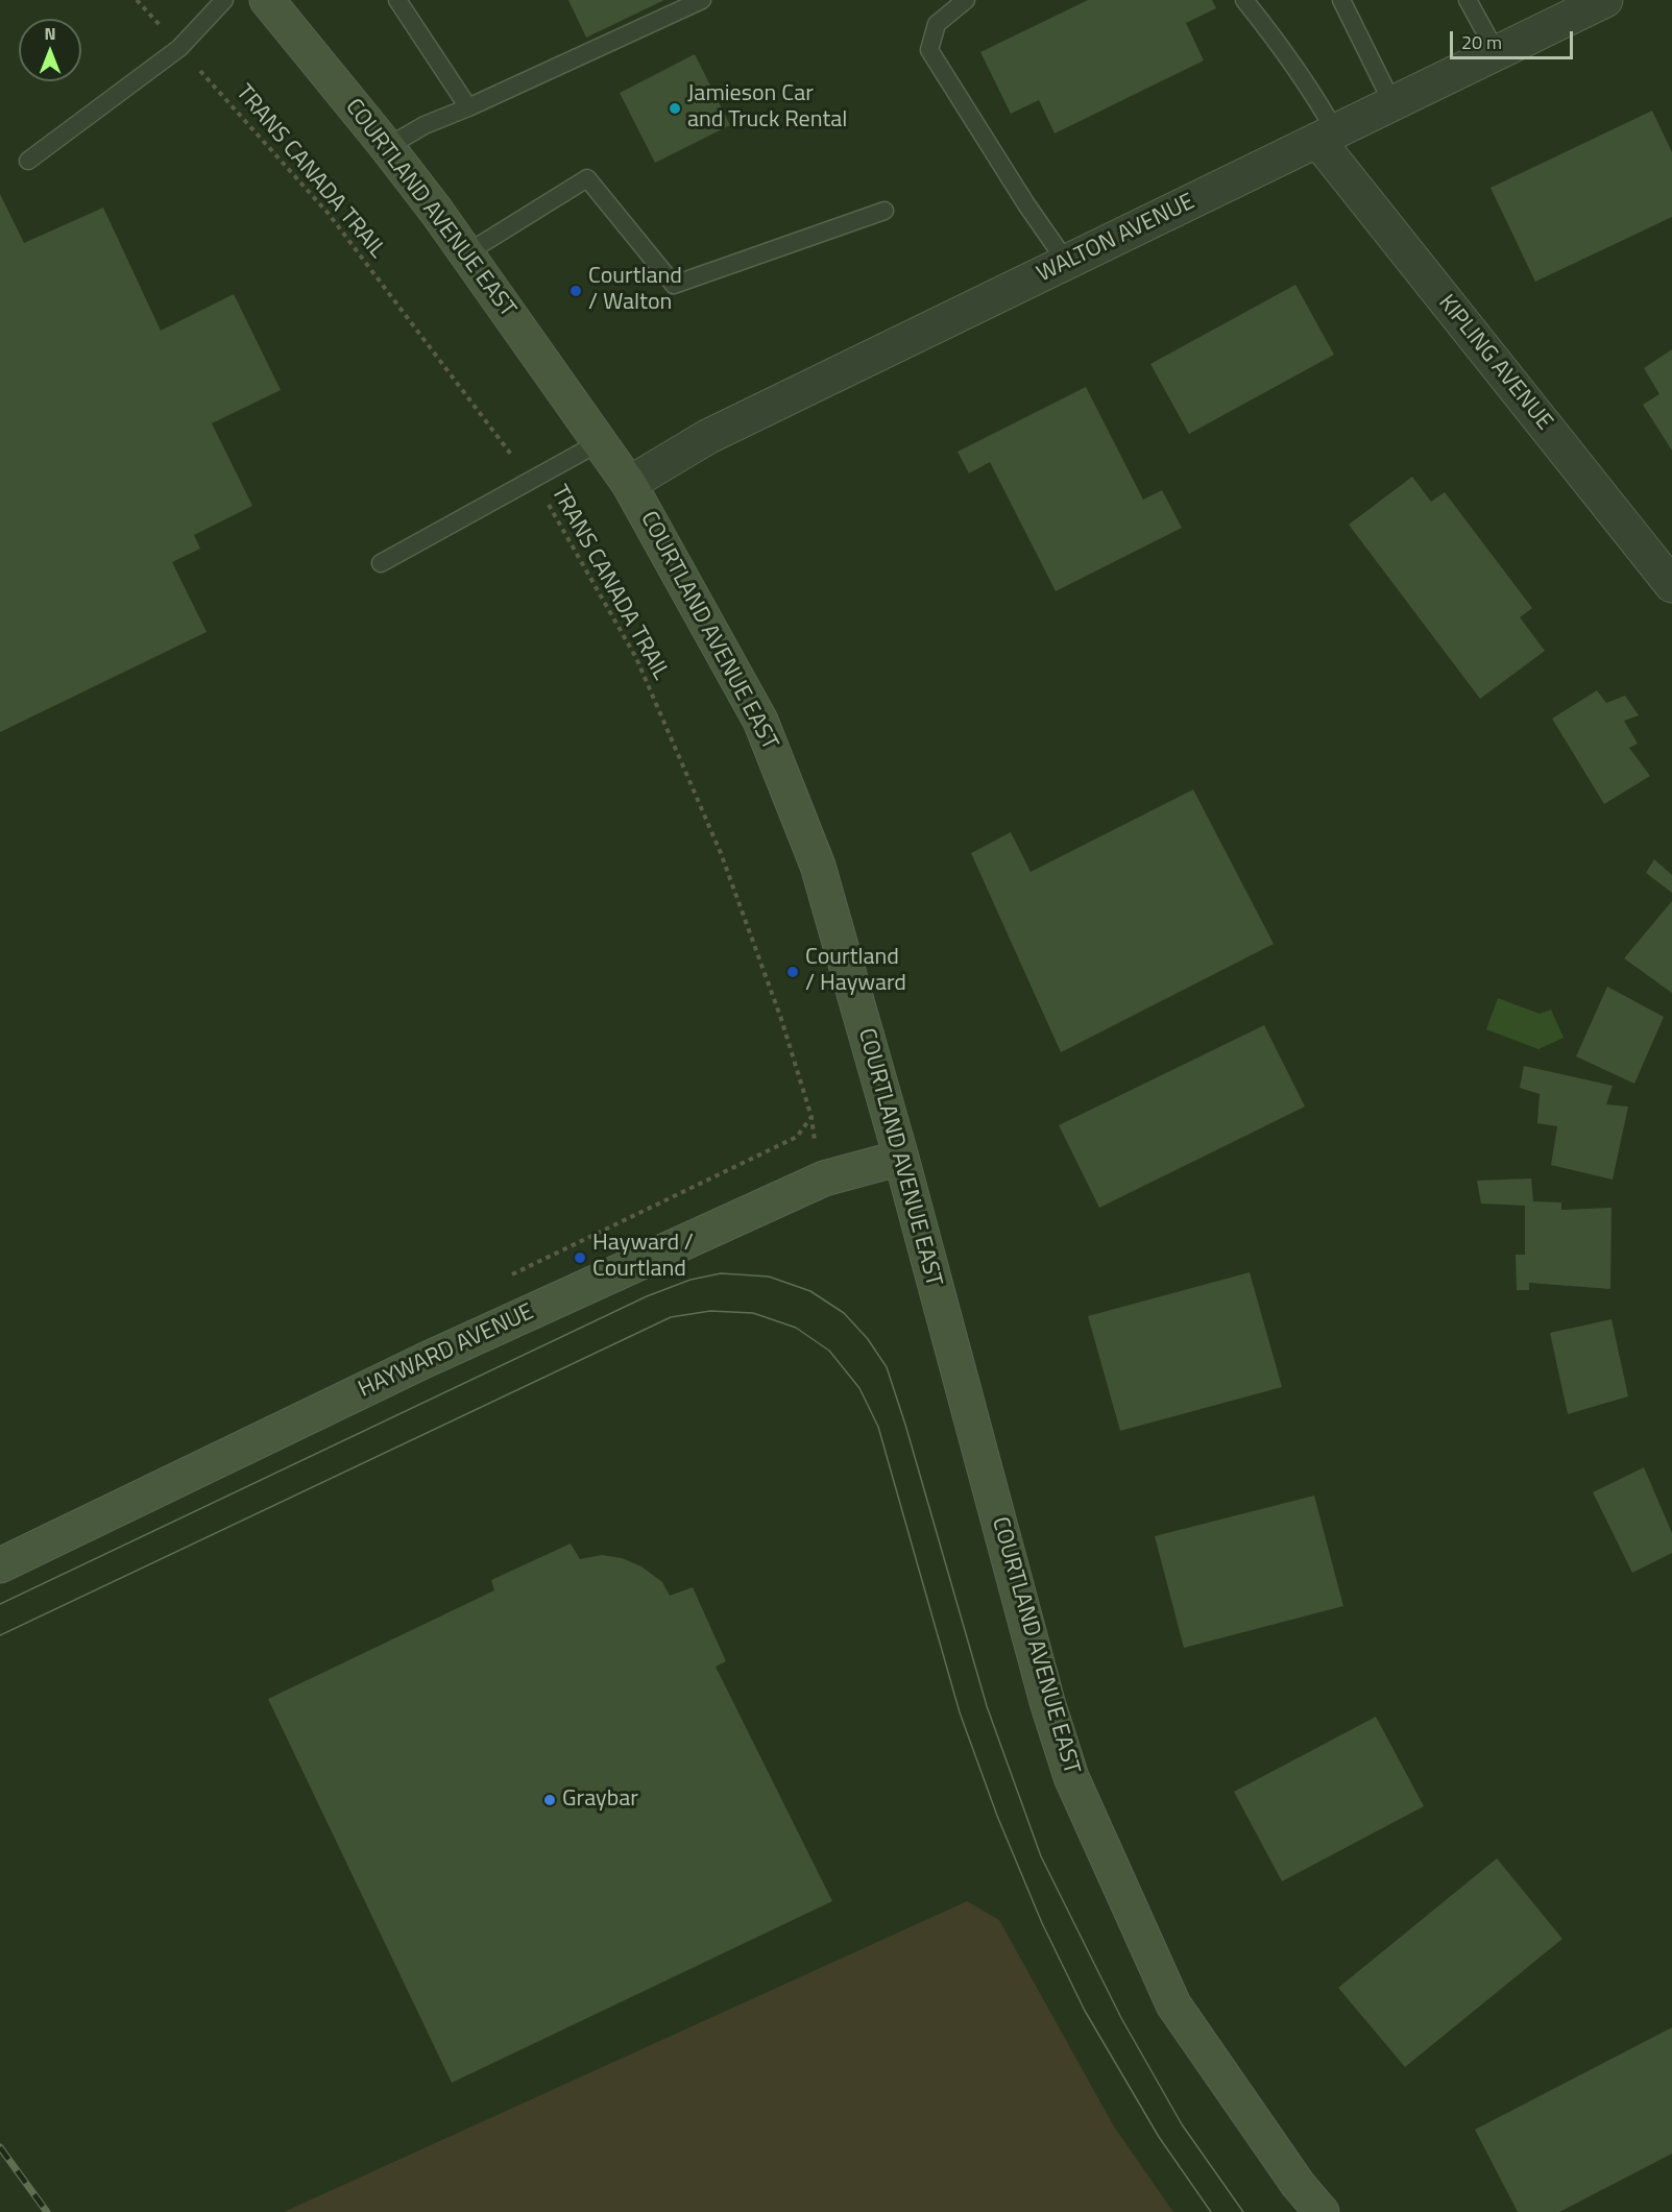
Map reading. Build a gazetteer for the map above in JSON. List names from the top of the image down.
{
  "streets": {
    "main road": ["COURTLAND AVENUE EAST", "HAYWARD AVENUE"],
    "street": ["WALTON AVENUE", "KIPLING AVENUE"],
    "path": ["TRANS CANADA TRAIL"]
  },
  "crossings": [
    ["COURTLAND AVENUE EAST", "WALTON AVENUE"],
    ["COURTLAND AVENUE EAST", "HAYWARD AVENUE"],
    ["WALTON AVENUE", "KIPLING AVENUE"]
  ],
  "places": [
    "Jamieson Car and Truck Rental",
    "Courtland / Walton",
    "Courtland / Hayward",
    "Hayward / Courtland",
    "Graybar"
  ],
  "scale_bar": "20 m",
  "north": "top"
}
